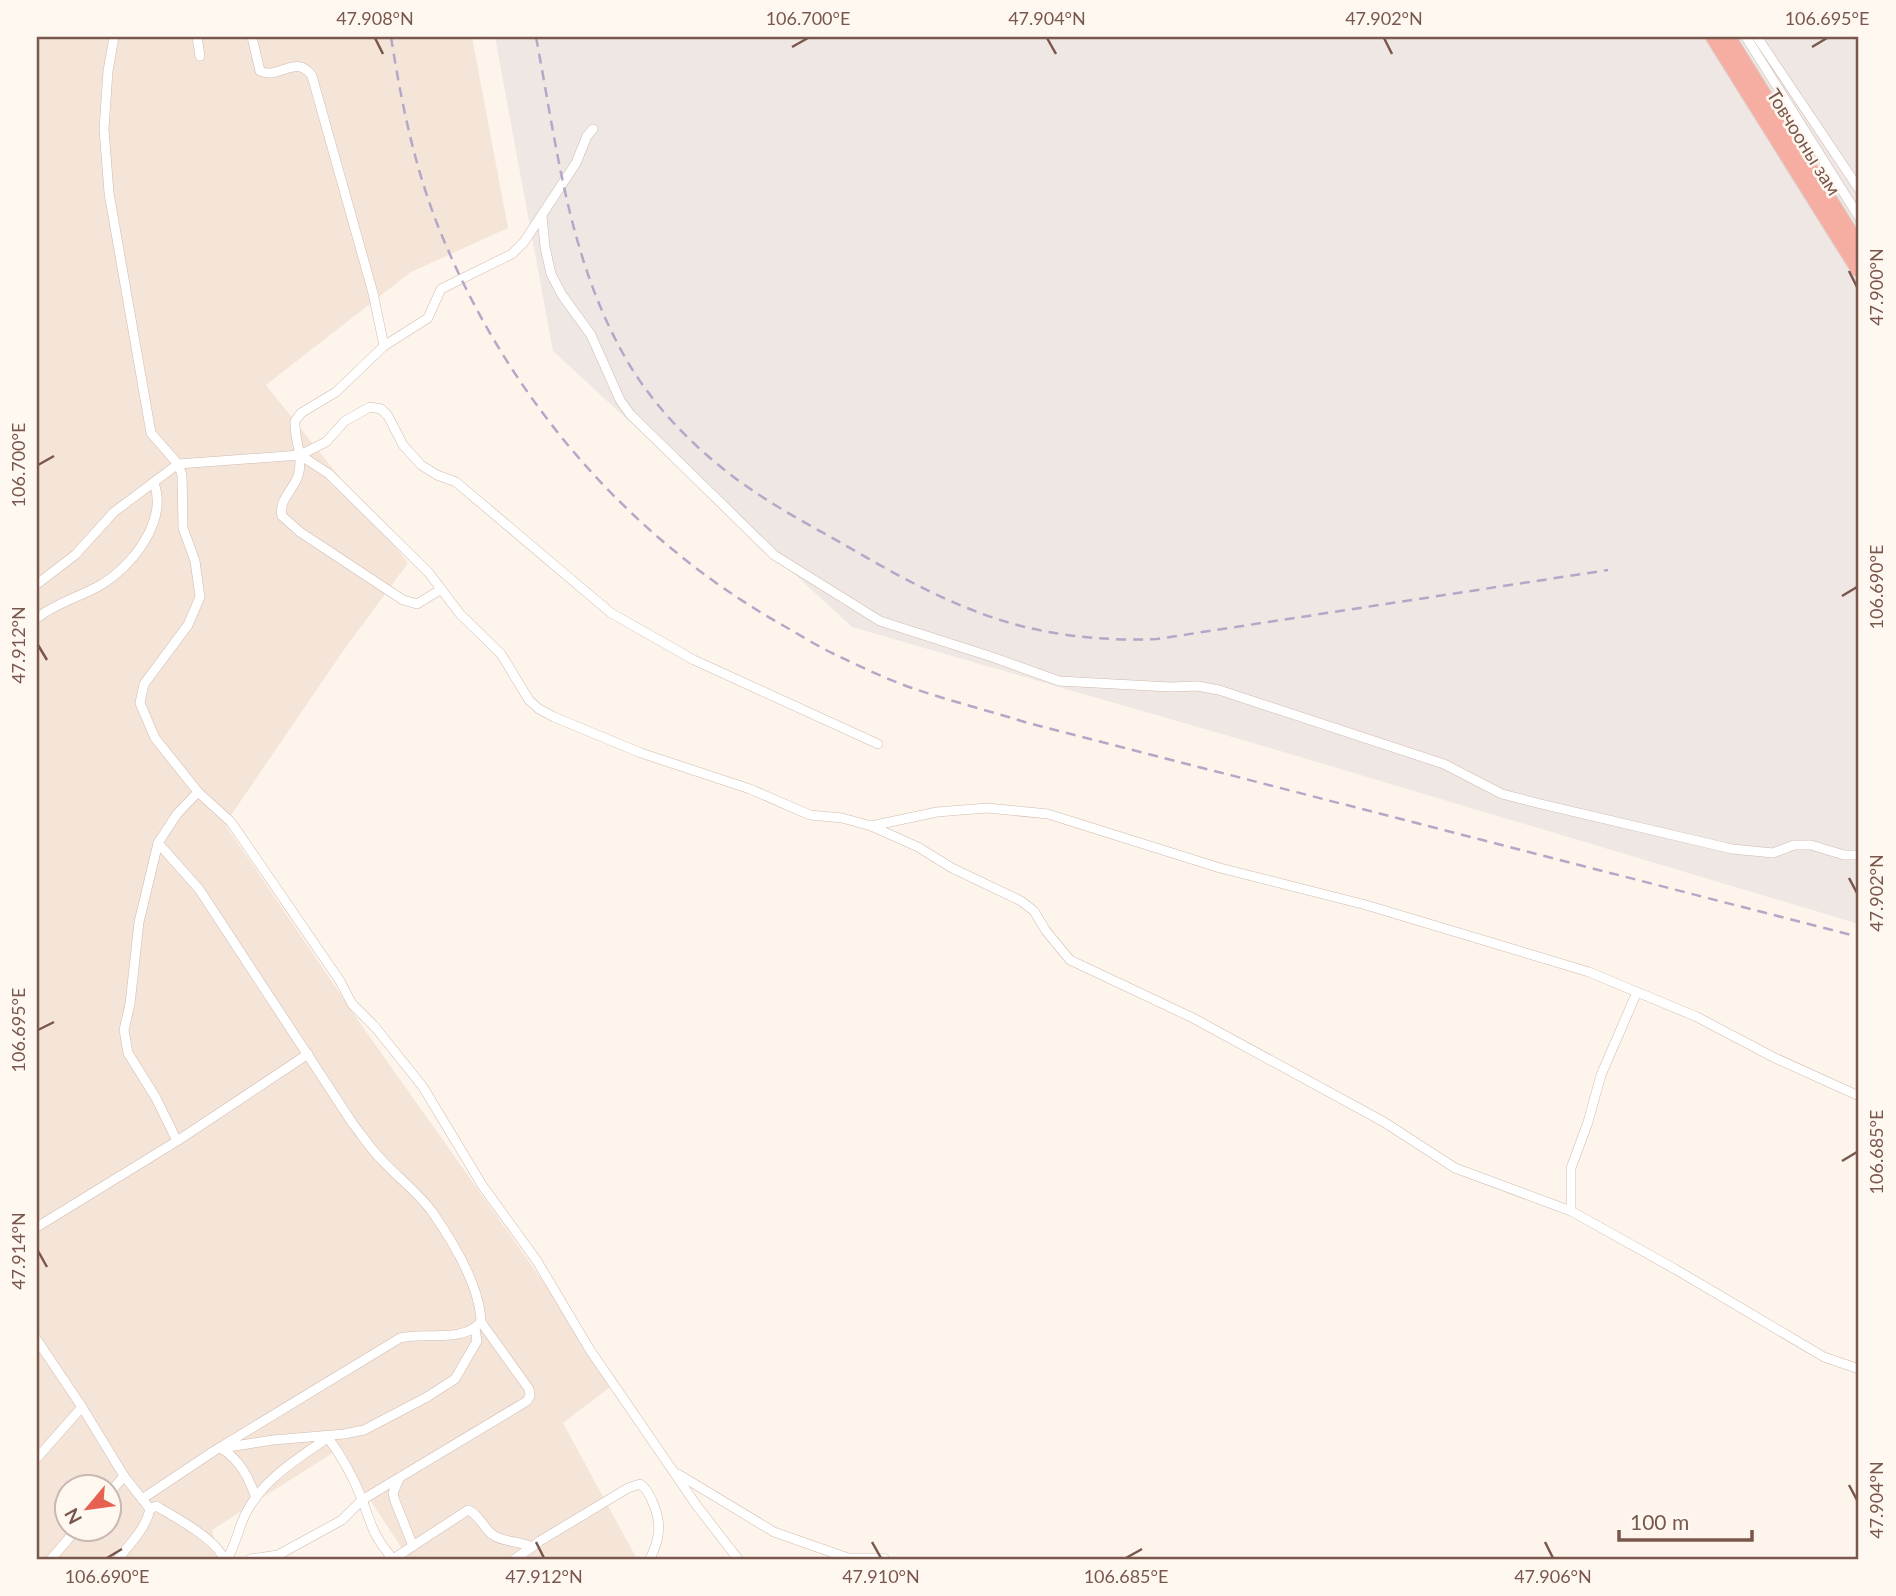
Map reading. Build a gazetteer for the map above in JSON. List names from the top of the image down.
{
  "streets": {
    "highway": ["Товчооны зам"]
  },
  "scale_bar": "100 m",
  "north": "bottom left",
  "coordinates": [
    "47.908°N",
    "106.700°E",
    "47.904°N",
    "47.902°N",
    "106.695°E",
    "47.900°N",
    "106.690°E",
    "47.912°N",
    "106.685°E",
    "47.914°N",
    "47.910°N",
    "47.906°N"
  ]
}
